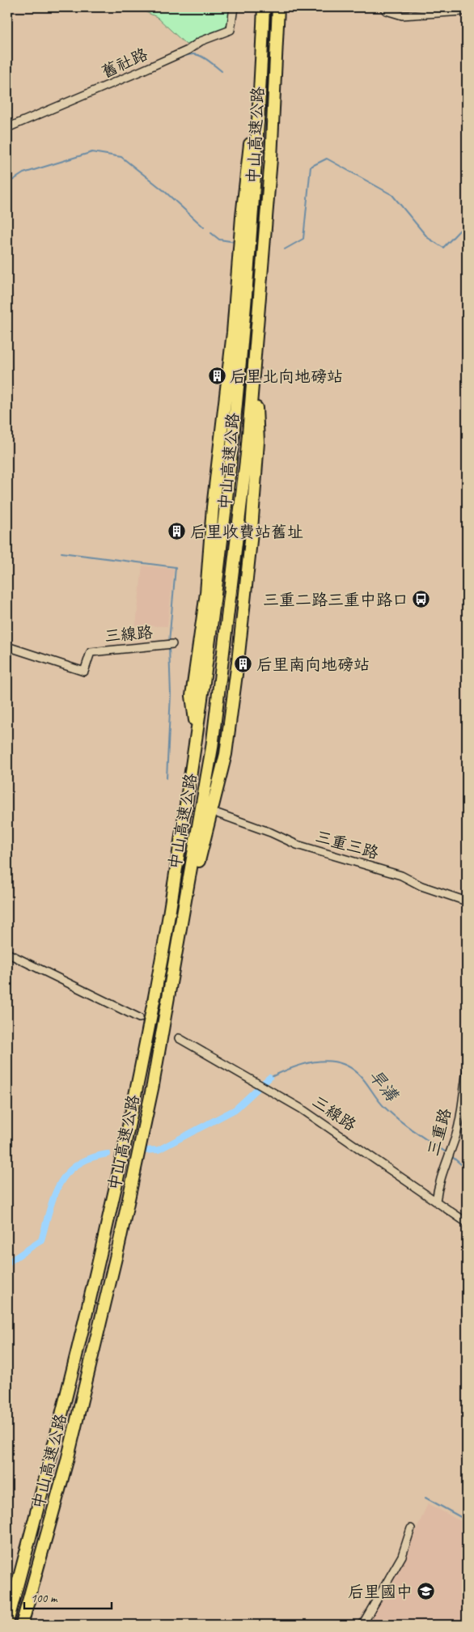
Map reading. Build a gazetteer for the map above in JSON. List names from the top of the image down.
{
  "streets": {
    "highway": ["中山高速公路"],
    "street": [
      "舊社路",
      "三線路",
      "三重三路",
      "三重路"
    ]
  },
  "crossings": [
    ["三線路", "三重路"]
  ],
  "water": ["旱溝"],
  "places": {
    "building": ["后里北向地磅站", "后里收費站舊址", "后里南向地磅站"],
    "bus stop": ["三重二路三重中路口"],
    "school or university": ["后里國中"]
  },
  "scale_bar": "100 m"
}
